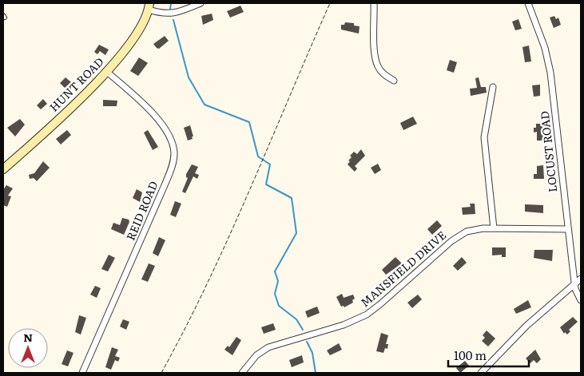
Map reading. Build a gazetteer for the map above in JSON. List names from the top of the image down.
{
  "streets": {
    "street": [
      "HUNT ROAD",
      "LOCUST ROAD",
      "REID ROAD",
      "MANSFIELD DRIVE"
    ]
  },
  "crossings": [
    ["HUNT ROAD", "REID ROAD"],
    ["LOCUST ROAD", "MANSFIELD DRIVE"]
  ],
  "scale_bar": "100 m",
  "north": "top"
}
